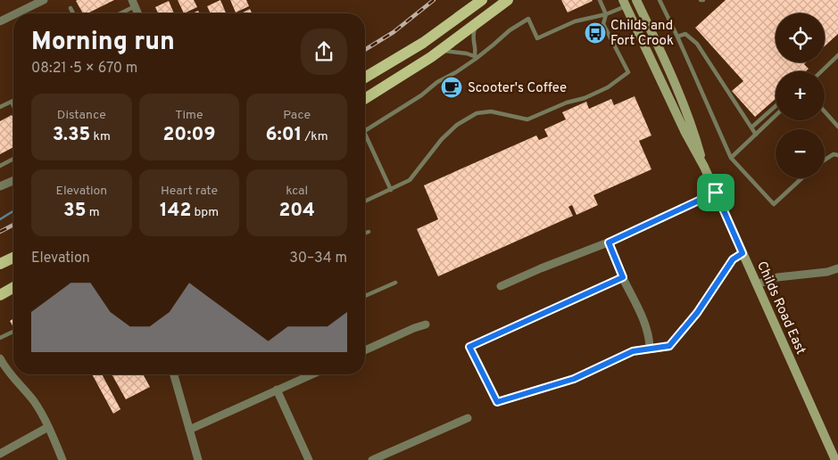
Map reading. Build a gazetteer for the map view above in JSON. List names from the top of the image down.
{
  "streets": {
    "street": ["Childs Road East"]
  },
  "places": {
    "bus stop": ["Childs and Fort Crook"],
    "cafe": ["Scooter's Coffee"]
  },
  "page": {
    "map_buttons": ["+", "−"],
    "heading": ["Morning run", "08:21 · 5 × 670 m"],
    "stats": [
      ["Distance", "3.35 km"],
      ["Time", "20:09"],
      ["Pace", "6:01 /km"],
      ["Elevation", "35 m"],
      ["Heart rate", "142 bpm"],
      ["kcal", "204"]
    ],
    "chart": ["Elevation", "30–34 m"]
  }
}
